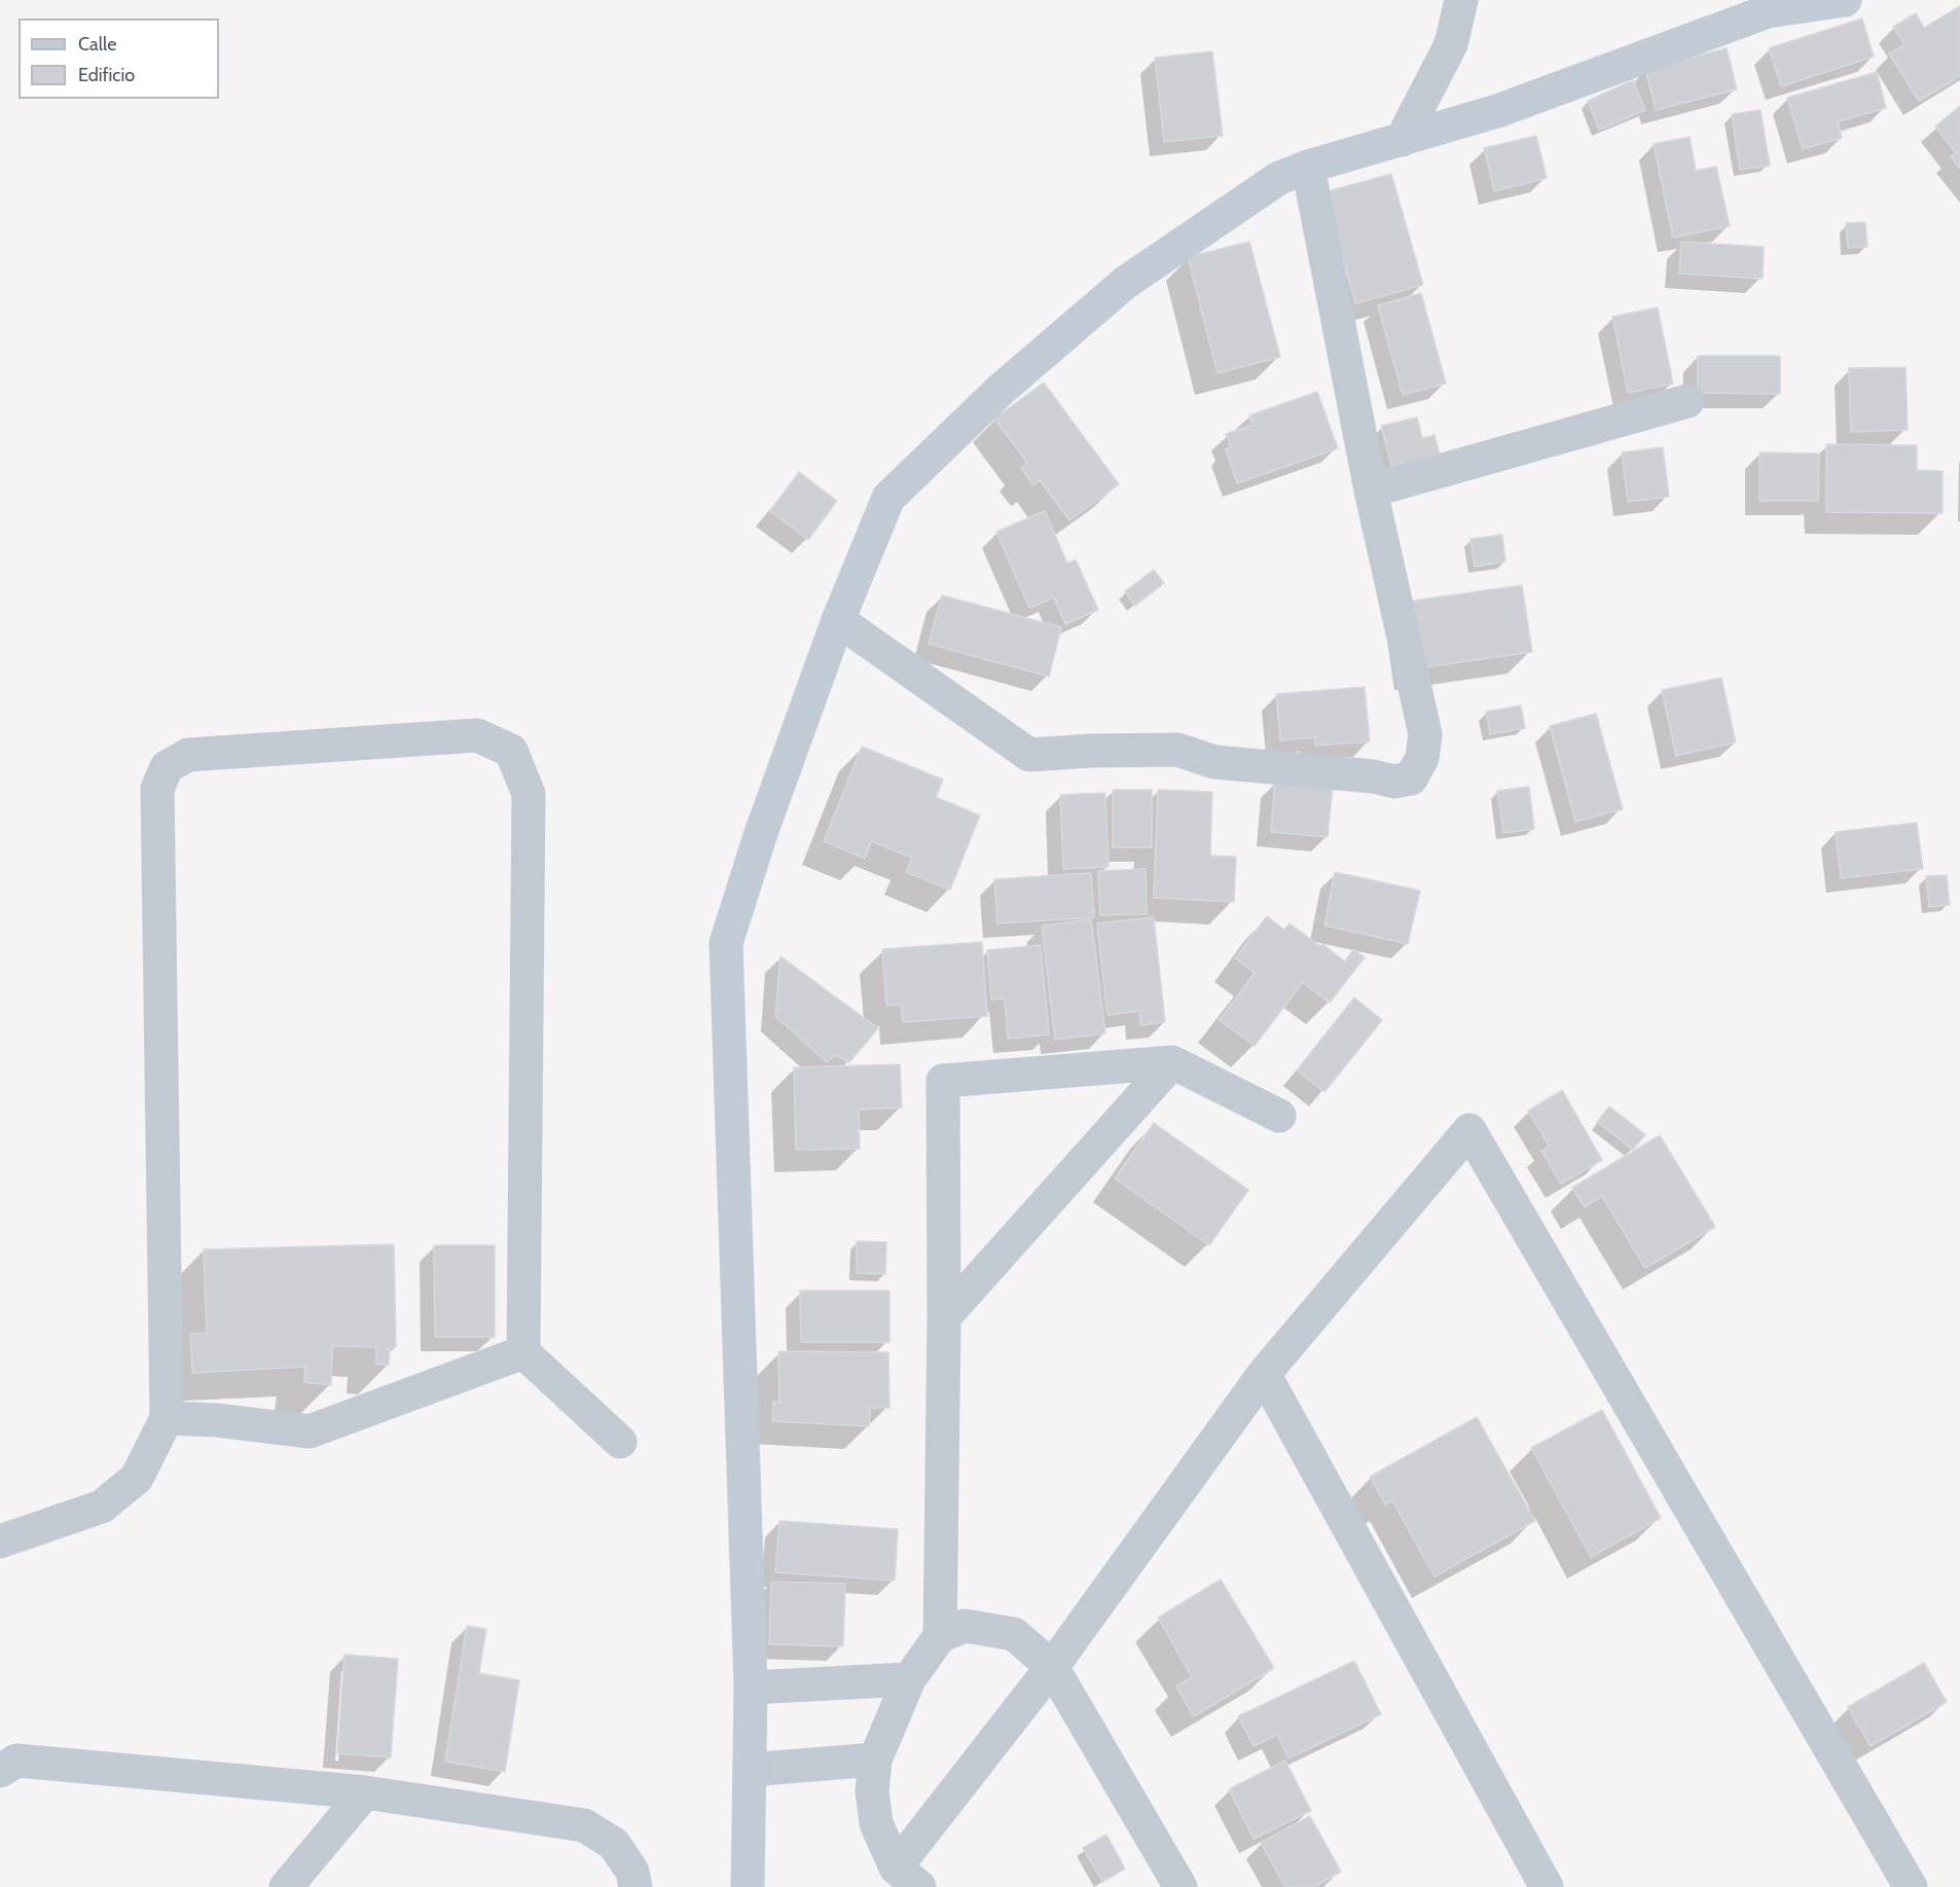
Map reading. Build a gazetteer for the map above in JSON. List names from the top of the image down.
{
  "legend": ["Calle", "Edificio"]
}
